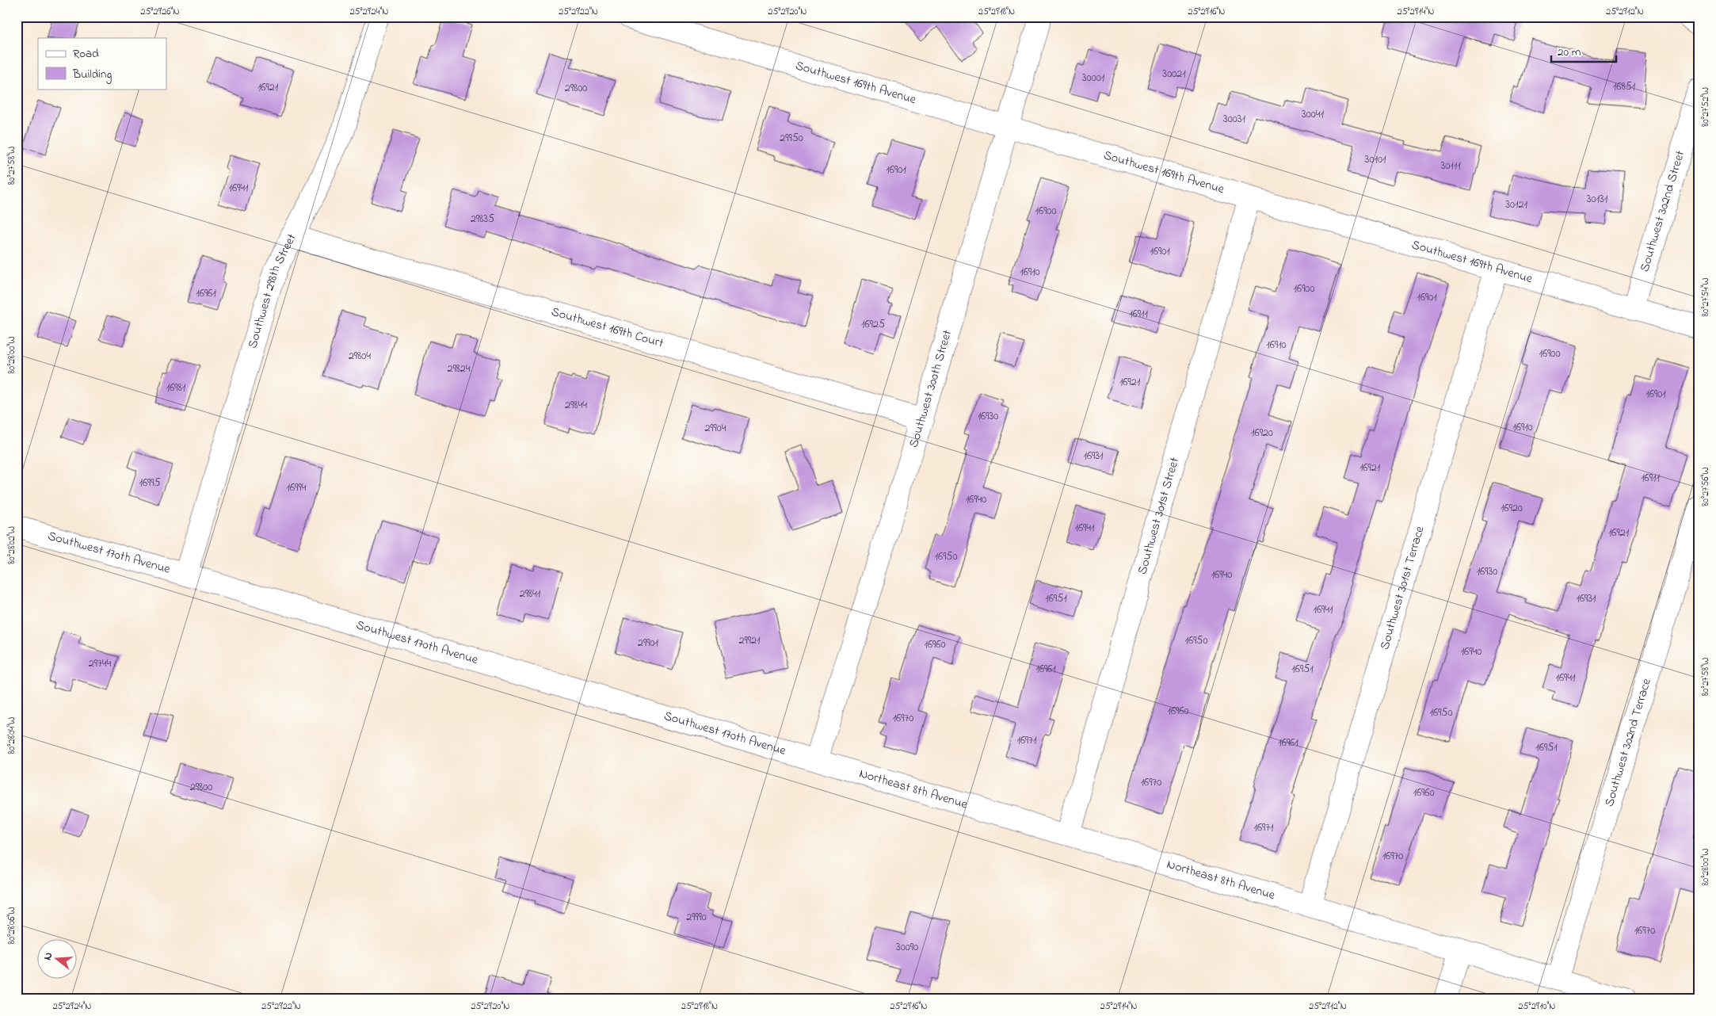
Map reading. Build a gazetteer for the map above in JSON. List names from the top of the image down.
{
  "streets": {
    "street": [
      "Southwest 169th Avenue",
      "Southwest 302nd Street",
      "Southwest 298th Street",
      "Southwest 169th Court",
      "Southwest 300th Street",
      "Southwest 301st Street",
      "Southwest 170th Avenue",
      "Southwest 301st Terrace",
      "Southwest 302nd Terrace",
      "Northeast 8th Avenue"
    ]
  },
  "crossings": [
    ["Southwest 169th Avenue", "Southwest 302nd Street"],
    ["Southwest 169th Avenue", "Southwest 300th Street"],
    ["Southwest 169th Avenue", "Southwest 301st Street"],
    ["Southwest 169th Avenue", "Southwest 301st Terrace"],
    ["Southwest 298th Street", "Southwest 169th Court"],
    ["Southwest 298th Street", "Southwest 170th Avenue"],
    ["Southwest 169th Court", "Southwest 300th Street"],
    ["Southwest 300th Street", "Southwest 170th Avenue"],
    ["Southwest 300th Street", "Northeast 8th Avenue"],
    ["Southwest 301st Street", "Northeast 8th Avenue"],
    ["Southwest 170th Avenue", "Northeast 8th Avenue"],
    ["Southwest 301st Terrace", "Northeast 8th Avenue"],
    ["Southwest 302nd Terrace", "Northeast 8th Avenue"]
  ],
  "house_numbers": [
    "30021",
    "30001",
    "16851",
    "16921",
    "29800",
    "30041",
    "30031",
    "29950",
    "30101",
    "30111",
    "16901",
    "16941",
    "30131",
    "30121",
    "16900",
    "29835",
    "16901",
    "16910",
    "16900",
    "16961",
    "16901",
    "16911",
    "16925",
    "16910",
    "16900",
    "29804",
    "29824",
    "16921",
    "16981",
    "16901",
    "29844",
    "16930",
    "16910",
    "29904",
    "16920",
    "16931",
    "16921",
    "16911",
    "16995",
    "16994",
    "16940",
    "16920",
    "16941",
    "16921",
    "16950",
    "16930",
    "16940",
    "29841",
    "16951",
    "16931",
    "16941",
    "29921",
    "16950",
    "29901",
    "16960",
    "16940",
    "29744",
    "16961",
    "16951",
    "16941",
    "16960",
    "16950",
    "16970",
    "16971",
    "16961",
    "16951",
    "16970",
    "29800",
    "16960",
    "16971",
    "16970",
    "29990",
    "16970",
    "30090"
  ],
  "legend": ["Road", "Building"],
  "scale_bar": "20 m",
  "north": "left",
  "coordinates": [
    "25°29'26\"N",
    "25°29'24\"N",
    "25°29'22\"N",
    "25°29'20\"N",
    "25°29'18\"N",
    "25°29'16\"N",
    "25°29'14\"N",
    "25°29'12\"N",
    "80°27'52\"W",
    "80°27'58\"W",
    "80°27'54\"W",
    "80°28'00\"W",
    "80°27'56\"W",
    "80°28'02\"W",
    "80°28'04\"W",
    "80°28'06\"W",
    "25°29'10\"N"
  ]
}
